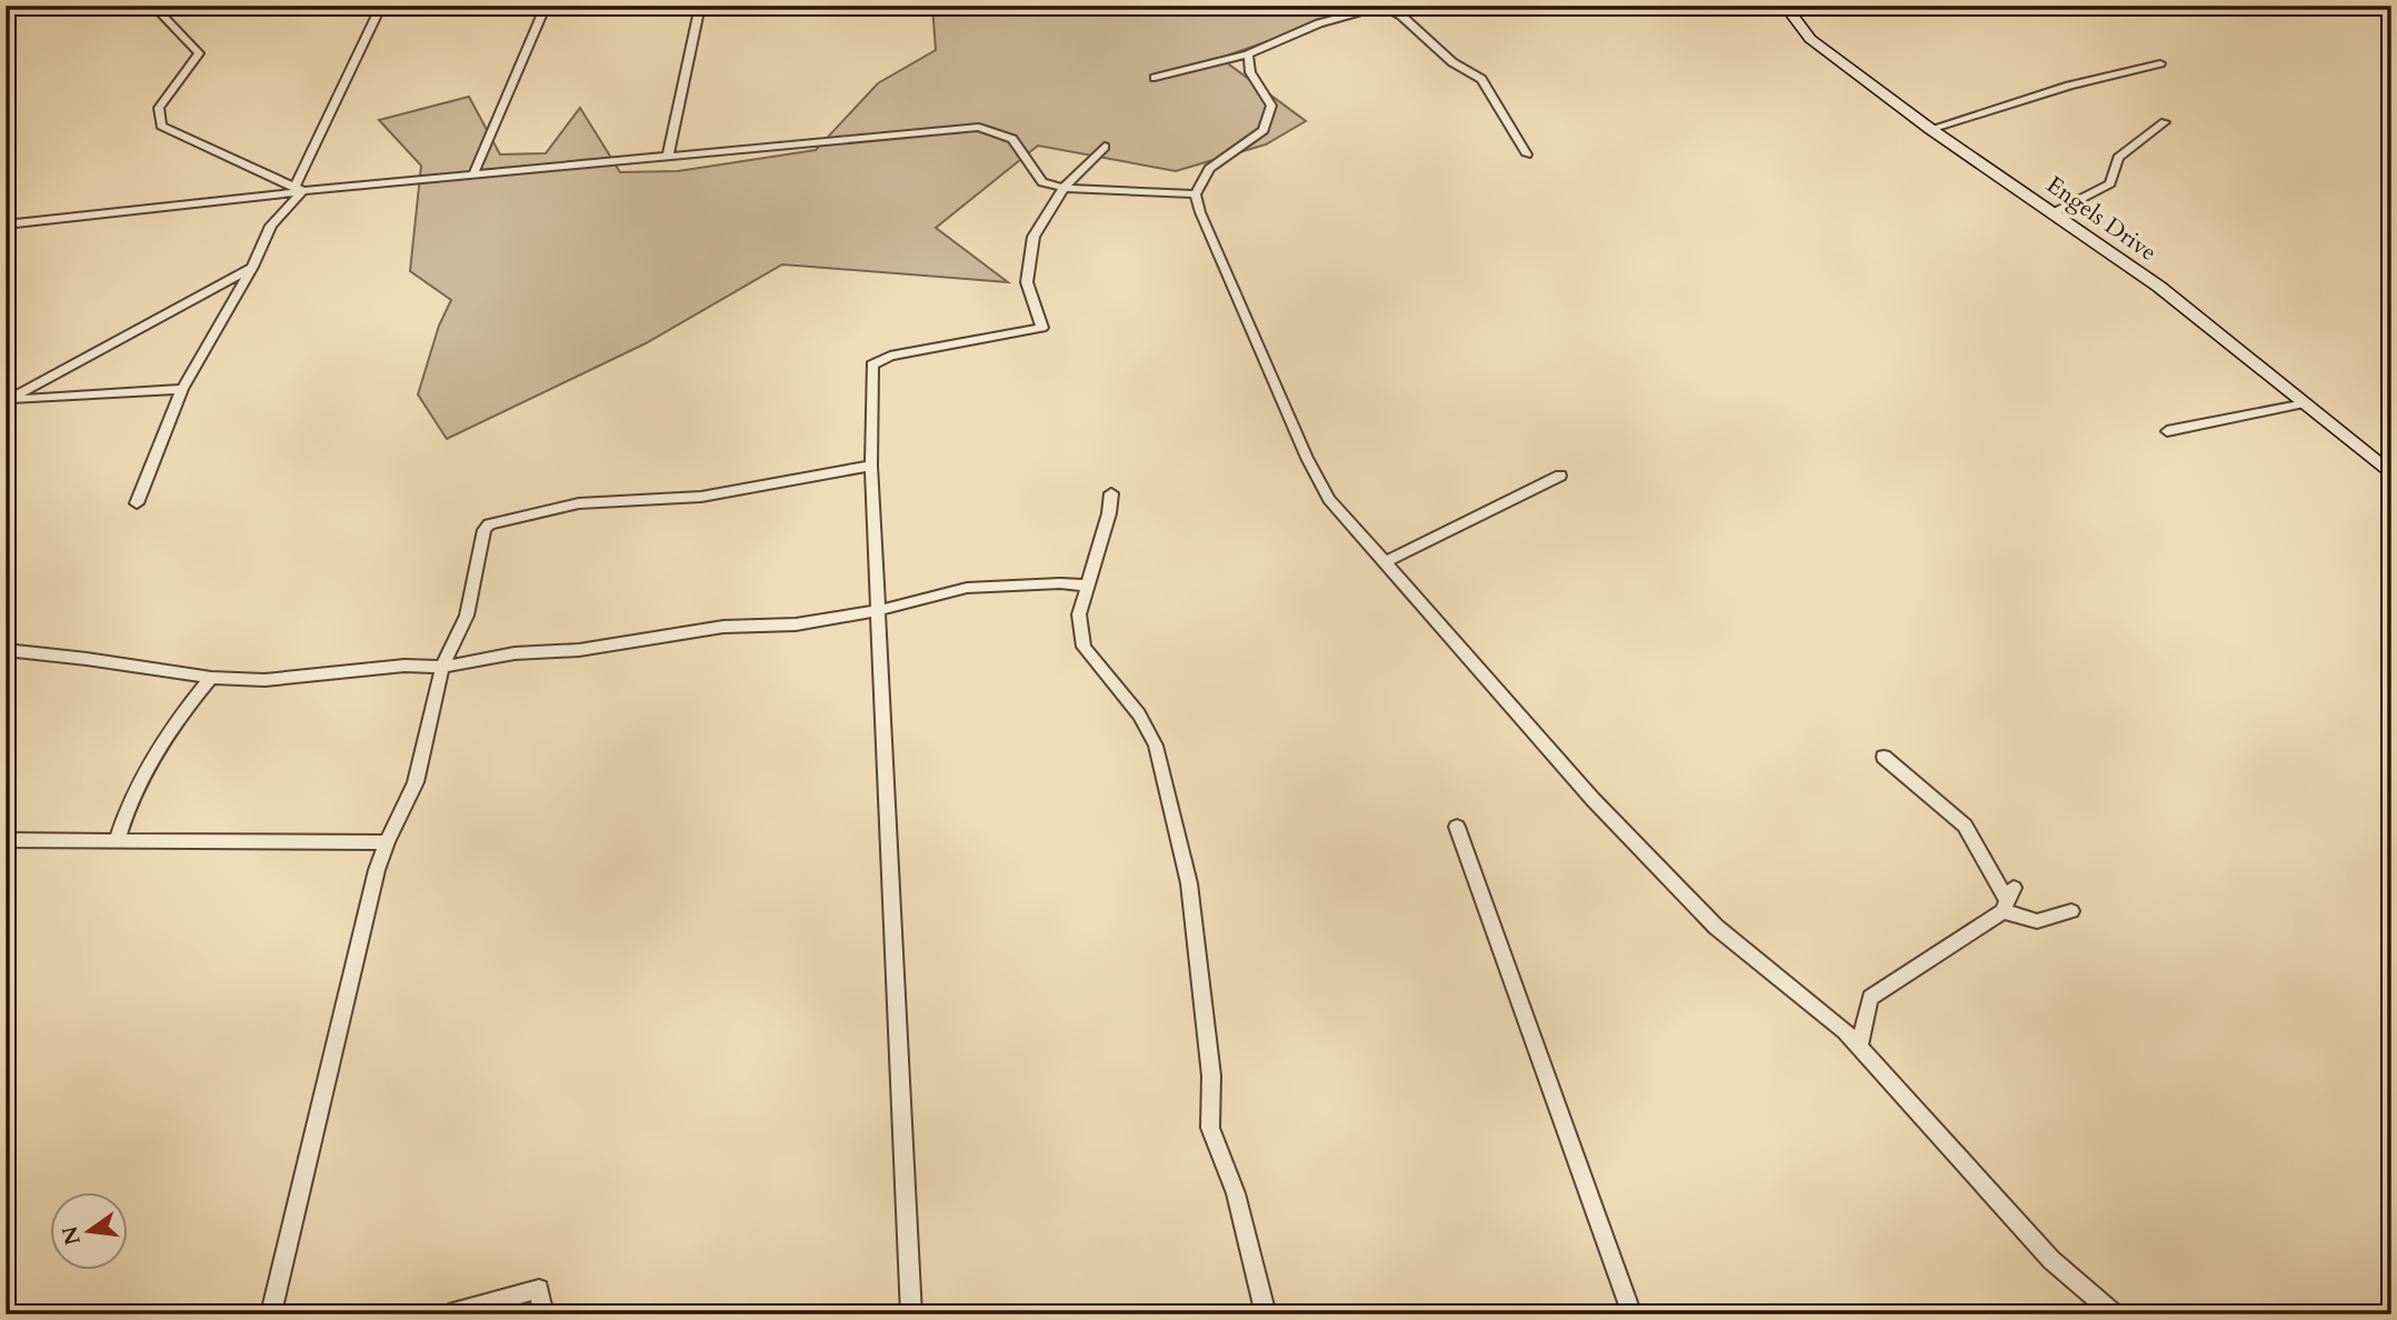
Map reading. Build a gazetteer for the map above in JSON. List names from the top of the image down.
{
  "streets": {
    "street": ["Engels Drive"]
  },
  "north": "left"
}
